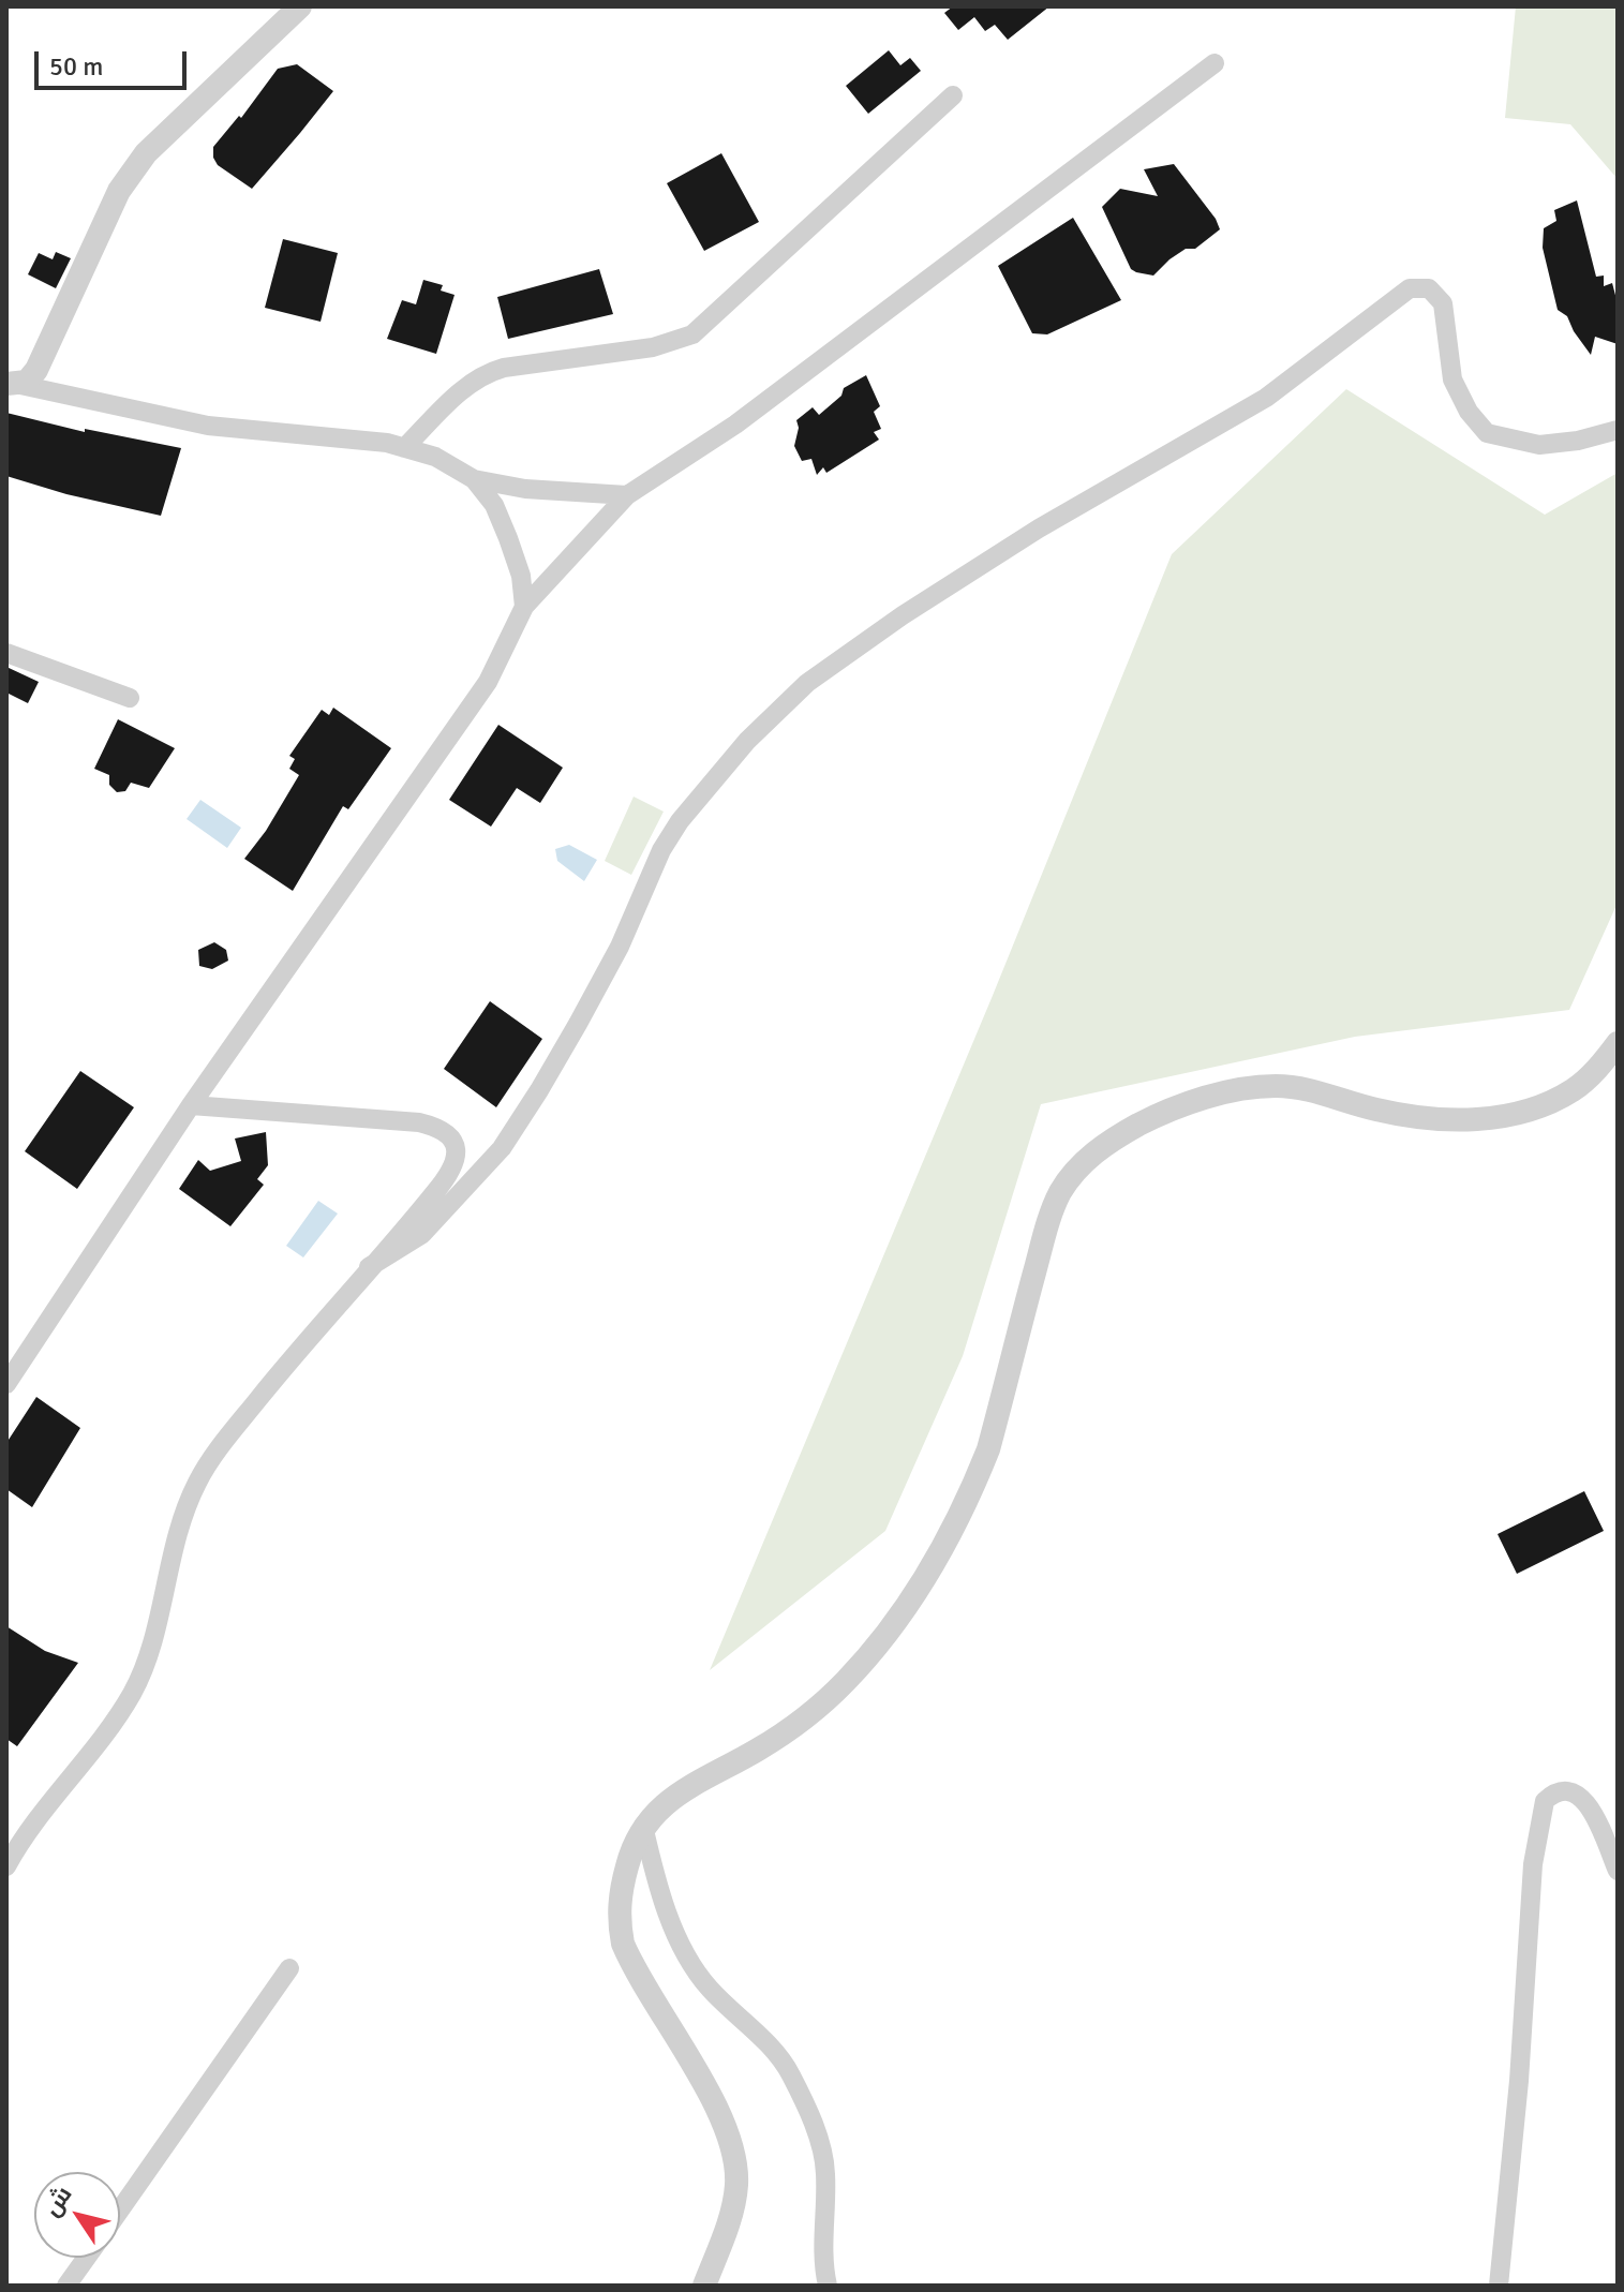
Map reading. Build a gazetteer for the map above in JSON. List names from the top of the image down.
{
  "scale_bar": "50 m",
  "north": "top left"
}
